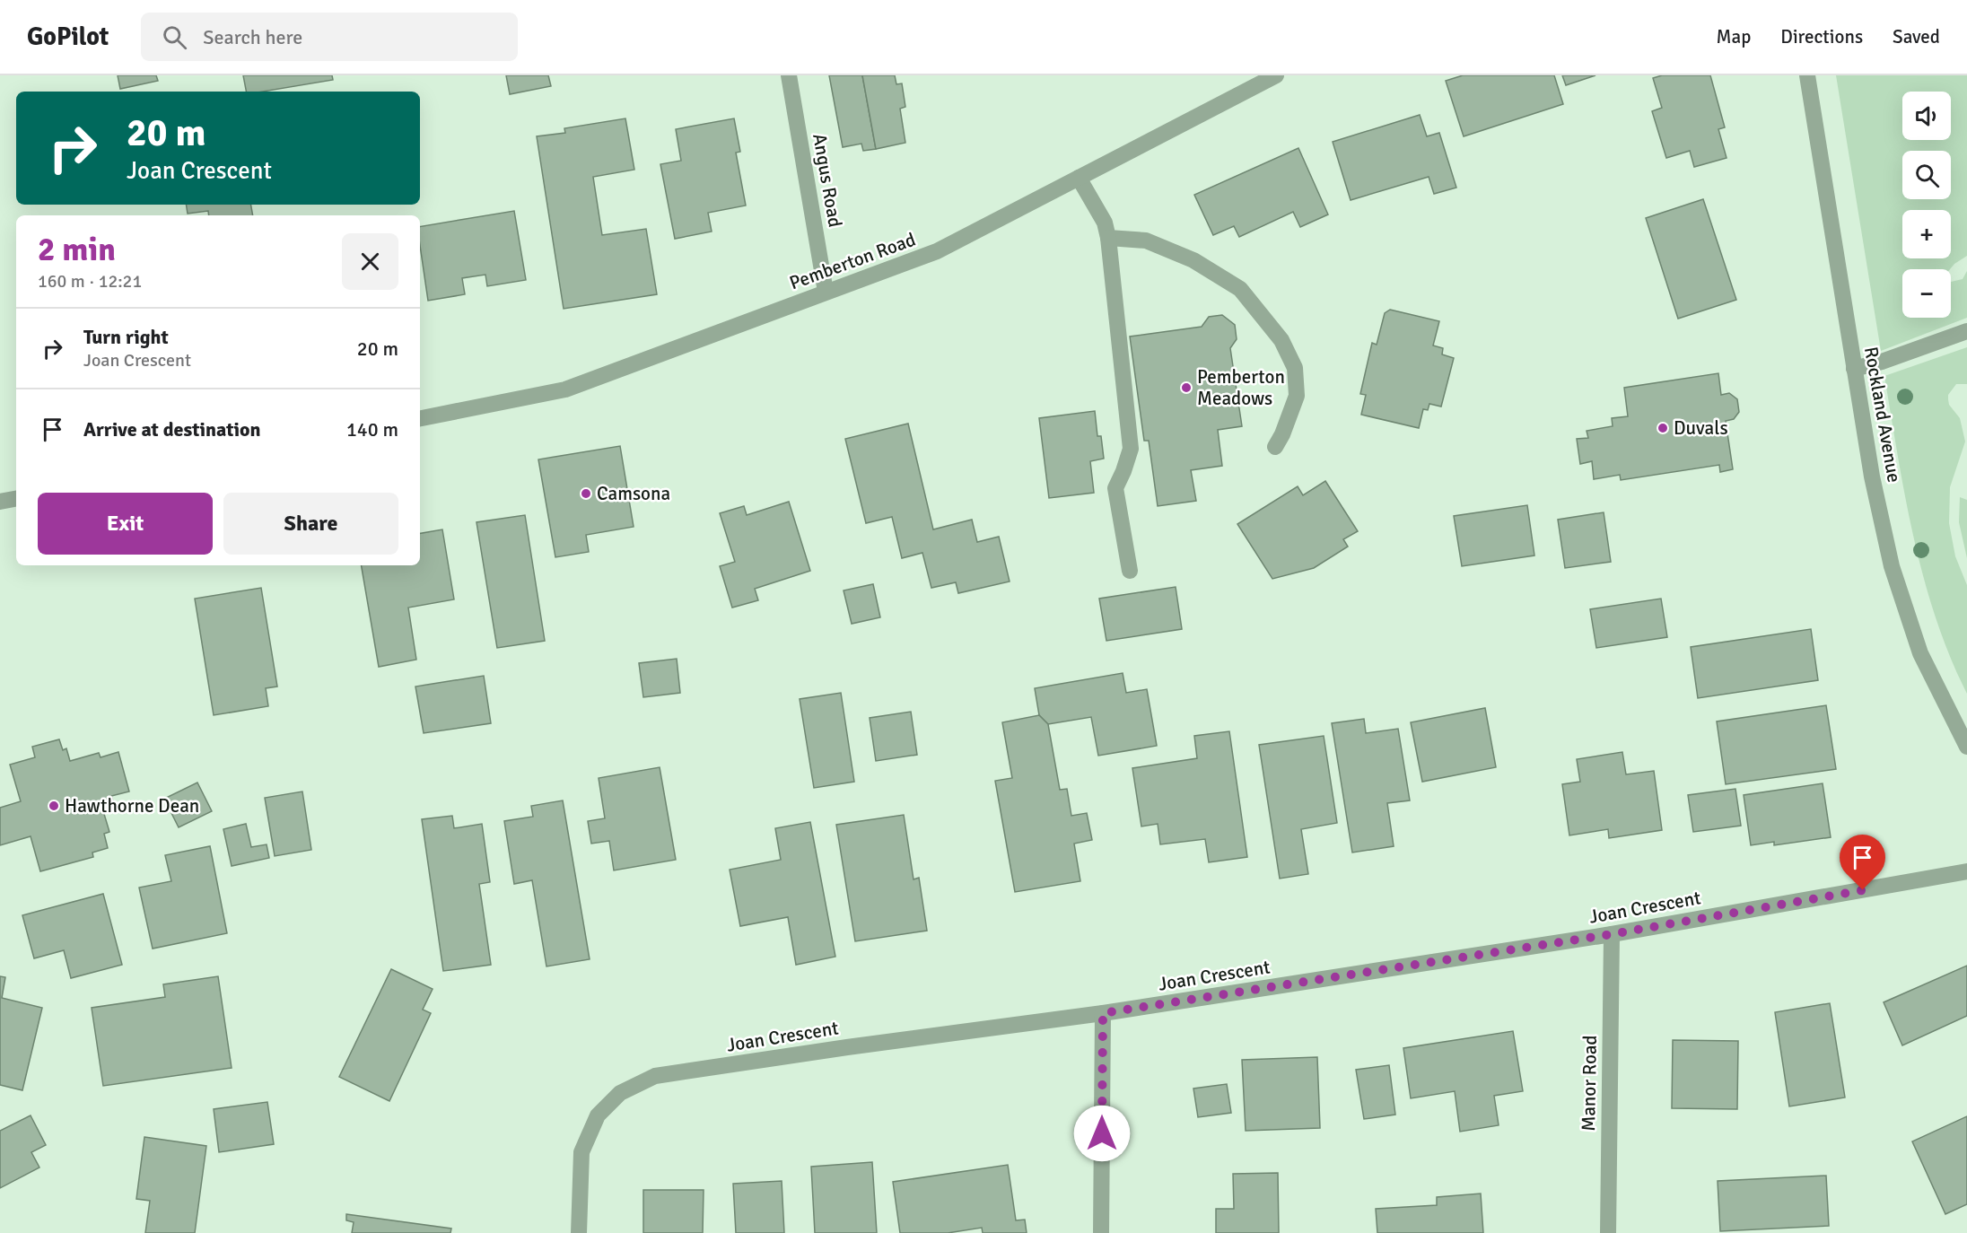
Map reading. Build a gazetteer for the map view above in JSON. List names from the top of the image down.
{
  "streets": {
    "street": [
      "Angus Road",
      "Pemberton Road",
      "Rockland Avenue",
      "Joan Crescent",
      "Manor Road"
    ]
  },
  "crossings": [
    ["Angus Road", "Pemberton Road"],
    ["Joan Crescent", "Manor Road"]
  ],
  "places": [
    "Pemberton Meadows",
    "Duvals",
    "Camsona",
    "Hawthorne Dean"
  ],
  "page": {
    "header": "GoPilot",
    "search": "Search here",
    "nav": ["Map", "Directions", "Saved"],
    "map_buttons": ["+", "−"],
    "turn": ["20 m", "Joan Crescent"],
    "heading": ["2 min", "160 m · 12:21"],
    "list": [
      {
        "name": "Turn right",
        "note": "Joan Crescent",
        "value": "20 m"
      },
      {
        "name": "Arrive at destination",
        "value": "140 m"
      }
    ],
    "buttons": ["Exit", "Share"]
  }
}
